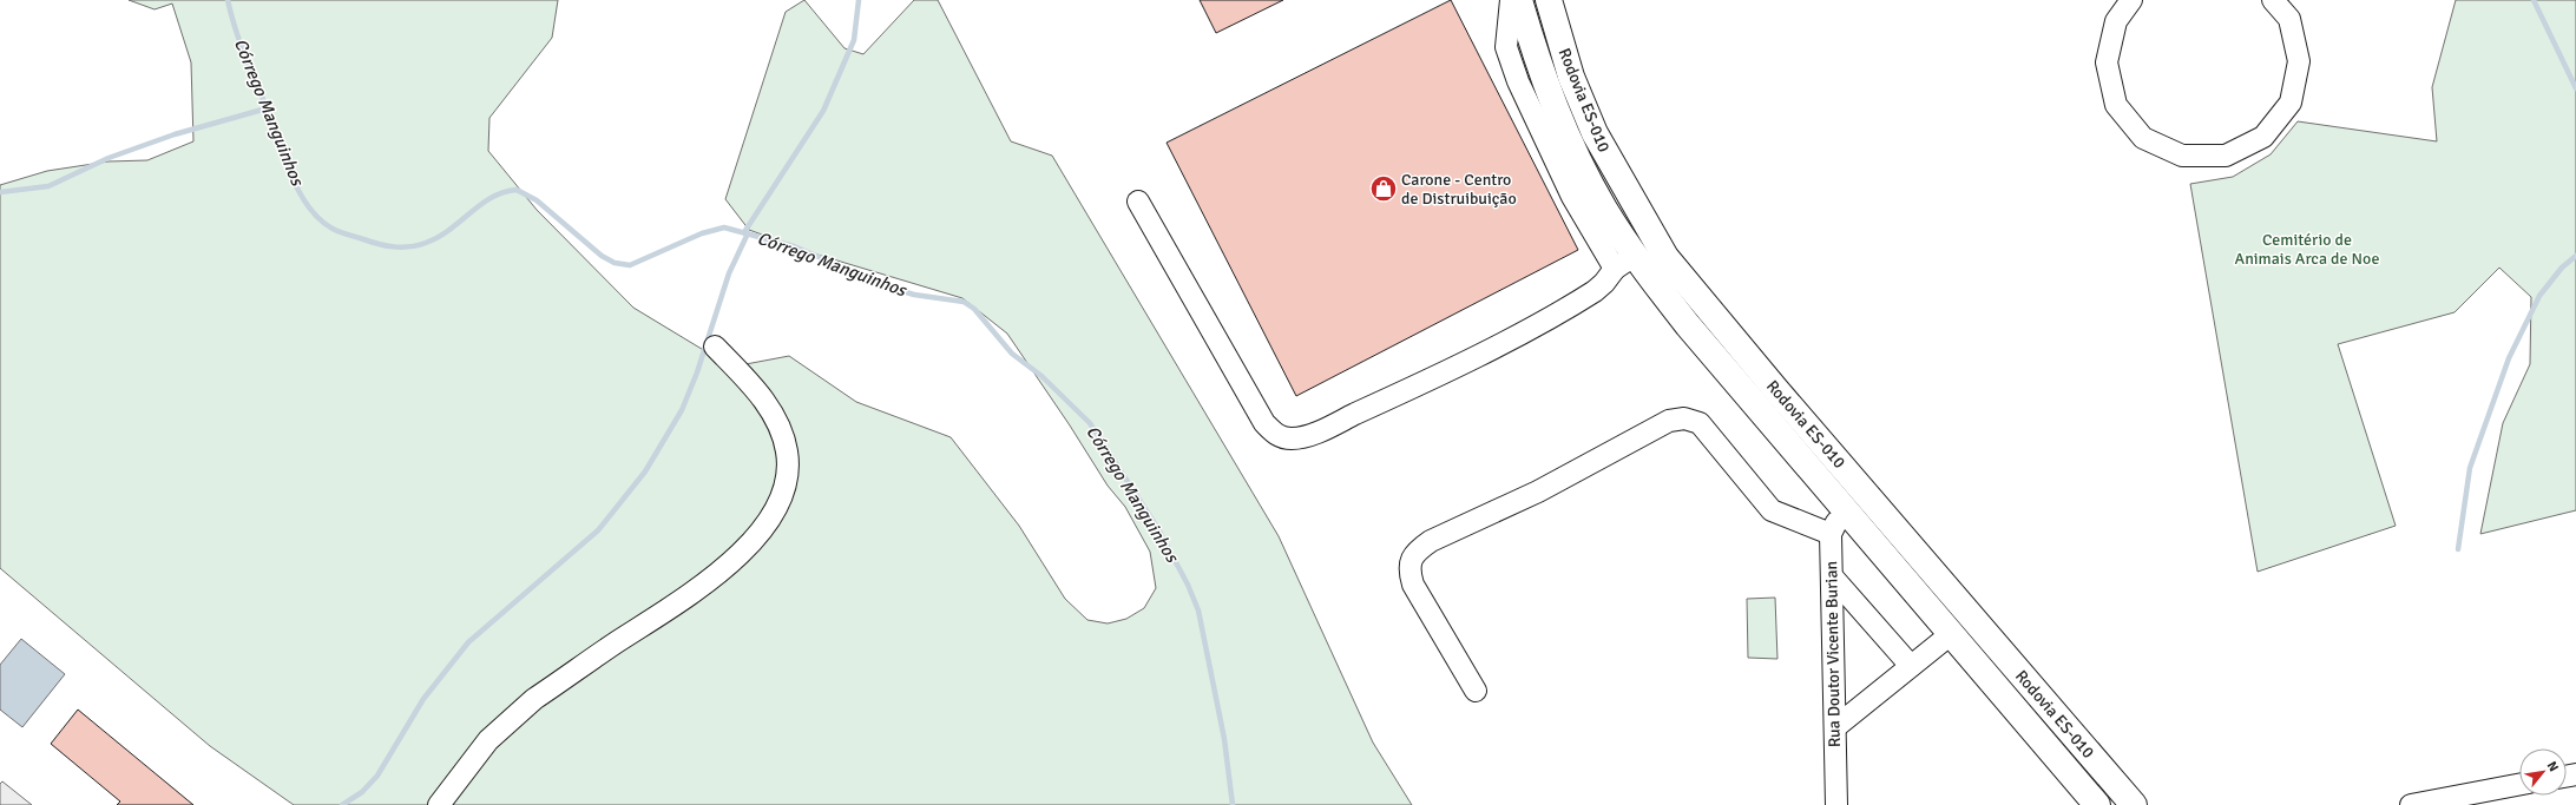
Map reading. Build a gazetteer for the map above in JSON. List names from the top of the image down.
{
  "streets": {
    "main road": ["Rodovia ES-010"],
    "street": ["Rua Doutor Vicente Burian"]
  },
  "crossings": [
    ["Rodovia ES-010", "Rua Doutor Vicente Burian"]
  ],
  "water": ["Córrego Manguinhos"],
  "parks": ["Cemitério de Animais Arca de Noe"],
  "places": {
    "shop": ["Carone - Centro de Distruibuição"]
  },
  "north": "top right"
}
